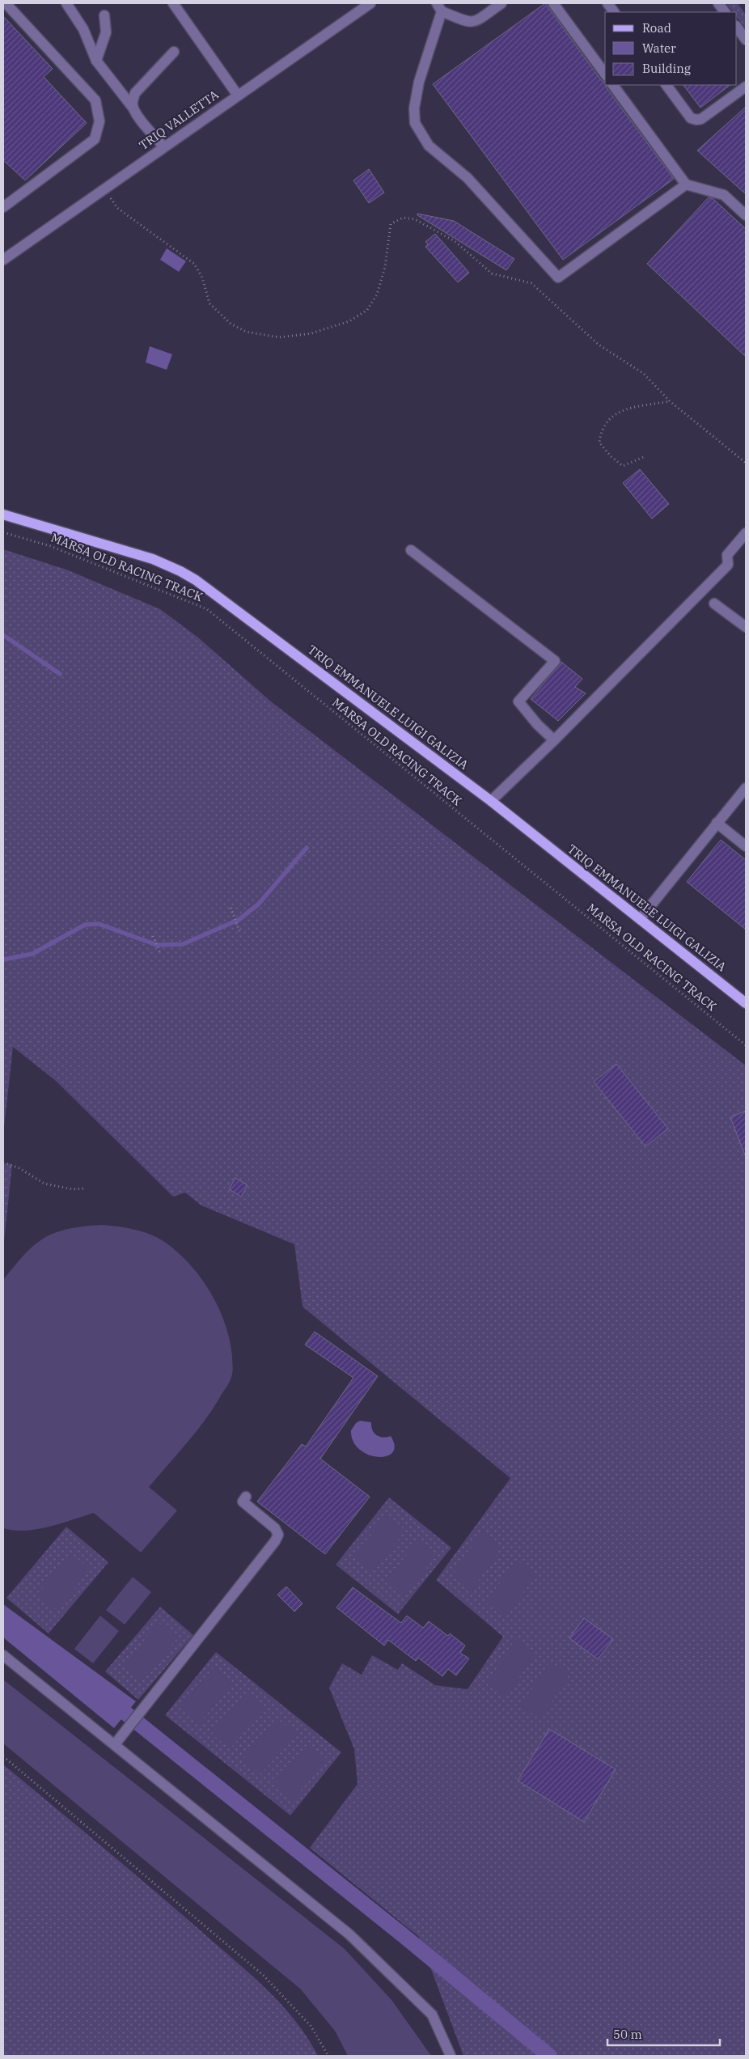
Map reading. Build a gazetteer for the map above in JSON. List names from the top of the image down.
{
  "streets": {
    "main road": ["TRIQ EMMANUELE LUIGI GALIZIA"],
    "street": ["TRIQ VALLETTA"],
    "path": ["MARSA OLD RACING TRACK"]
  },
  "legend": ["Road", "Water", "Building"],
  "scale_bar": "50 m"
}
